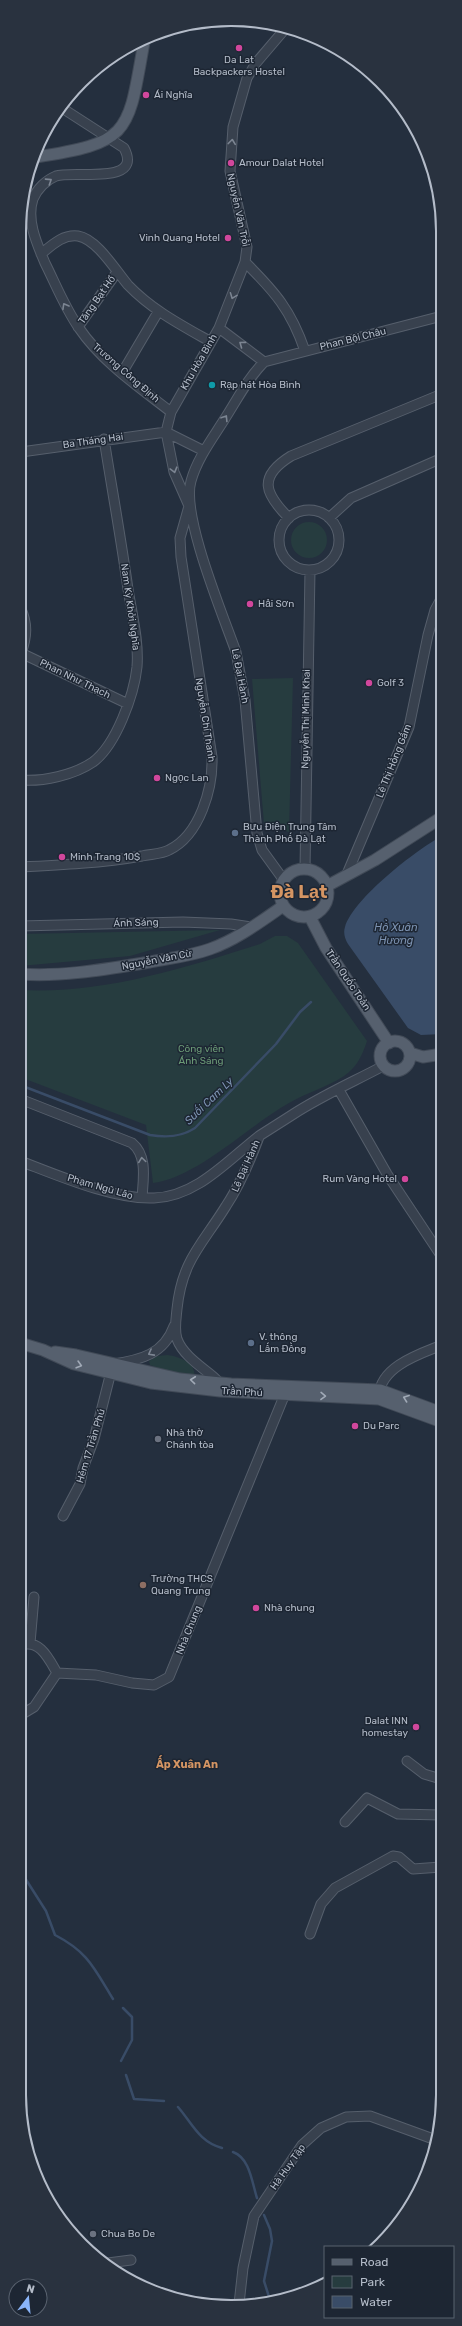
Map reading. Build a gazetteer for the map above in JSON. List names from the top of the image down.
{
  "streets": {
    "main road": ["Nguyễn Văn Cừ", "Trần Quốc Toản", "Trần Phú"],
    "street": [
      "Nguyễn Văn Trỗi",
      "Tăng Bạt Hổ",
      "Phan Bội Châu",
      "Khu Hòa Bình",
      "Trương Công Định",
      "Ba Tháng Hai",
      "Nam Kỳ Khởi Nghĩa",
      "Lê Đại Hành",
      "Phan Như Thạch",
      "Nguyễn Thị Minh Khai",
      "Nguyễn Chí Thanh",
      "Lê Thị Hồng Gấm",
      "Ánh Sáng",
      "Phạm Ngũ Lão",
      "Hẻm 17 Trần Phú",
      "Nhà Chung",
      "Hà Huy Tập"
    ]
  },
  "crossings": [
    ["Nguyễn Văn Trỗi", "Khu Hòa Bình"],
    ["Tăng Bạt Hổ", "Khu Hòa Bình"],
    ["Tăng Bạt Hổ", "Trương Công Định"],
    ["Phan Bội Châu", "Khu Hòa Bình"],
    ["Khu Hòa Bình", "Trương Công Định"],
    ["Khu Hòa Bình", "Ba Tháng Hai"],
    ["Ba Tháng Hai", "Nam Kỳ Khởi Nghĩa"],
    ["Nam Kỳ Khởi Nghĩa", "Phan Như Thạch"],
    ["Lê Đại Hành", "Nguyễn Thị Minh Khai"],
    ["Lê Đại Hành", "Nguyễn Chí Thanh"],
    ["Lê Đại Hành", "Nguyễn Văn Cừ"],
    ["Lê Đại Hành", "Trần Quốc Toản"],
    ["Lê Đại Hành", "Phạm Ngũ Lão"],
    ["Lê Đại Hành", "Trần Phú"],
    ["Lê Đại Hành", "Hẻm 17 Trần Phú"],
    ["Nguyễn Thị Minh Khai", "Nguyễn Văn Cừ"],
    ["Nguyễn Thị Minh Khai", "Trần Quốc Toản"],
    ["Ánh Sáng", "Nguyễn Văn Cừ"],
    ["Nguyễn Văn Cừ", "Trần Quốc Toản"],
    ["Trần Phú", "Hẻm 17 Trần Phú"],
    ["Trần Phú", "Nhà Chung"]
  ],
  "districts": ["Đà Lạt", "Ấp Xuân An"],
  "water": ["Hồ Xuân Hương", "Suối Cam Ly"],
  "parks": ["Công viên Ánh Sáng"],
  "places": [
    "Da Lat Backpackers Hostel",
    "Ái Nghĩa",
    "Amour Dalat Hotel",
    "Vinh Quang Hotel",
    "Rạp hát Hòa Bình",
    "Hải Sơn",
    "Golf 3",
    "Ngọc Lan",
    "Bưu Điện Trung Tâm Thành Phố Đà Lạt",
    "Minh Trang 10$",
    "Rum Vàng Hotel",
    "V. thông Lấm Đồng",
    "Du Parc",
    "Nhà thờ Chánh tòa",
    "Trường THCS Quang Trung",
    "Nhà chung",
    "Dalat INN homestay",
    "Chua Bo De"
  ],
  "legend": ["Road", "Park", "Water"],
  "north": "top"
}
